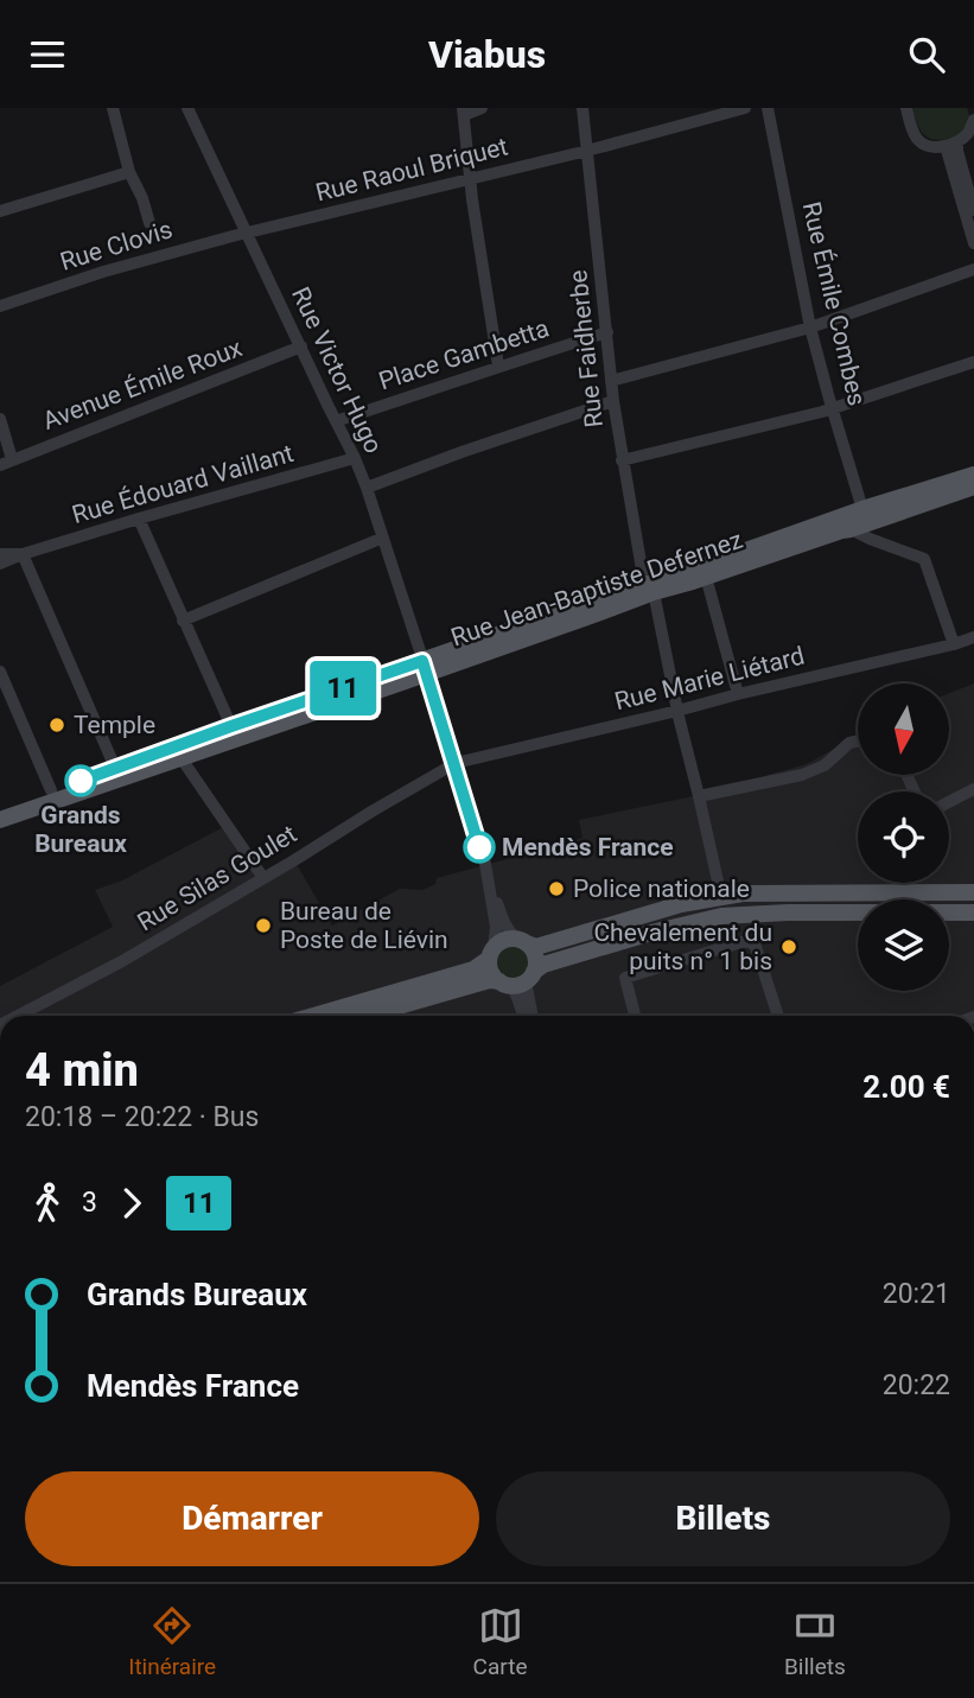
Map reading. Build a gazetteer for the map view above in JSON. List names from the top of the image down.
{
  "streets": {
    "main road": ["Rue Jean-Baptiste Defernez"],
    "street": [
      "Rue Raoul Briquet",
      "Rue Clovis",
      "Rue Émile Combes",
      "Rue Faidherbe",
      "Place Gambetta",
      "Rue Victor Hugo",
      "Avenue Émile Roux",
      "Rue Édouard Vaillant",
      "Rue Marie Liétard",
      "Rue Silas Goulet"
    ]
  },
  "crossings": [
    ["Rue Raoul Briquet", "Rue Clovis"],
    ["Rue Raoul Briquet", "Rue Faidherbe"],
    ["Rue Raoul Briquet", "Rue Victor Hugo"],
    ["Rue Clovis", "Rue Victor Hugo"],
    ["Rue Émile Combes", "Rue Jean-Baptiste Defernez"],
    ["Rue Faidherbe", "Place Gambetta"],
    ["Rue Faidherbe", "Rue Jean-Baptiste Defernez"],
    ["Rue Faidherbe", "Rue Marie Liétard"],
    ["Place Gambetta", "Rue Victor Hugo"],
    ["Rue Victor Hugo", "Avenue Émile Roux"],
    ["Rue Victor Hugo", "Rue Édouard Vaillant"],
    ["Rue Victor Hugo", "Rue Jean-Baptiste Defernez"],
    ["Rue Victor Hugo", "Rue Marie Liétard"],
    ["Rue Victor Hugo", "Rue Silas Goulet"],
    ["Rue Marie Liétard", "Rue Silas Goulet"]
  ],
  "places": [
    "Temple",
    "Grands Bureaux",
    "Mendès France",
    "Police nationale",
    "Bureau de Poste de Liévin",
    "Chevalement du puits n° 1 bis"
  ],
  "lines": ["bus line 11"],
  "north": "bottom",
  "page": {
    "header": "Viabus",
    "on_map": "11",
    "heading": ["4 min", "20:18 – 20:22 · Bus", "2.00 €"],
    "legs": ["3", "11"],
    "list": [
      {
        "name": "Grands Bureaux",
        "value": "20:21"
      },
      {
        "name": "Mendès France",
        "value": "20:22"
      }
    ],
    "buttons": ["Démarrer", "Billets"],
    "tabs": ["Itinéraire", "Carte", "Billets"]
  }
}
